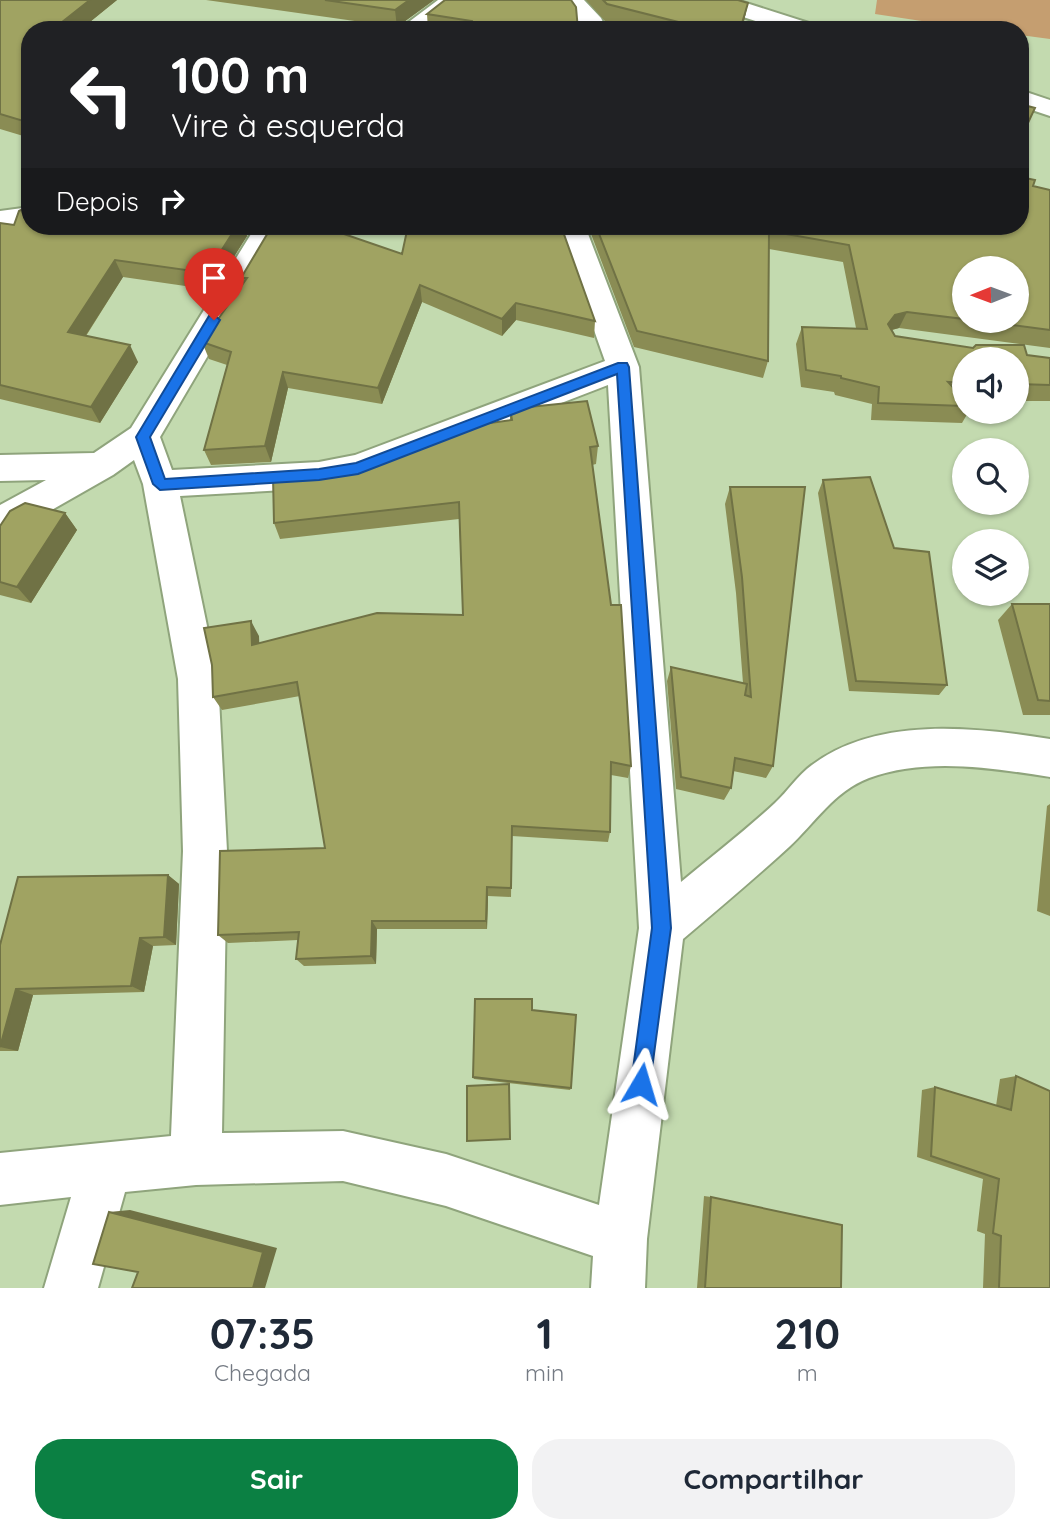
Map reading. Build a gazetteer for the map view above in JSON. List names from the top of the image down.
{
  "north": "left",
  "page": {
    "turn": ["100 m", "Vire à esquerda"],
    "then": "Depois",
    "eta": [
      "07:35",
      "Chegada",
      "1",
      "min",
      "210",
      "m"
    ],
    "buttons": ["Sair", "Compartilhar"]
  }
}
